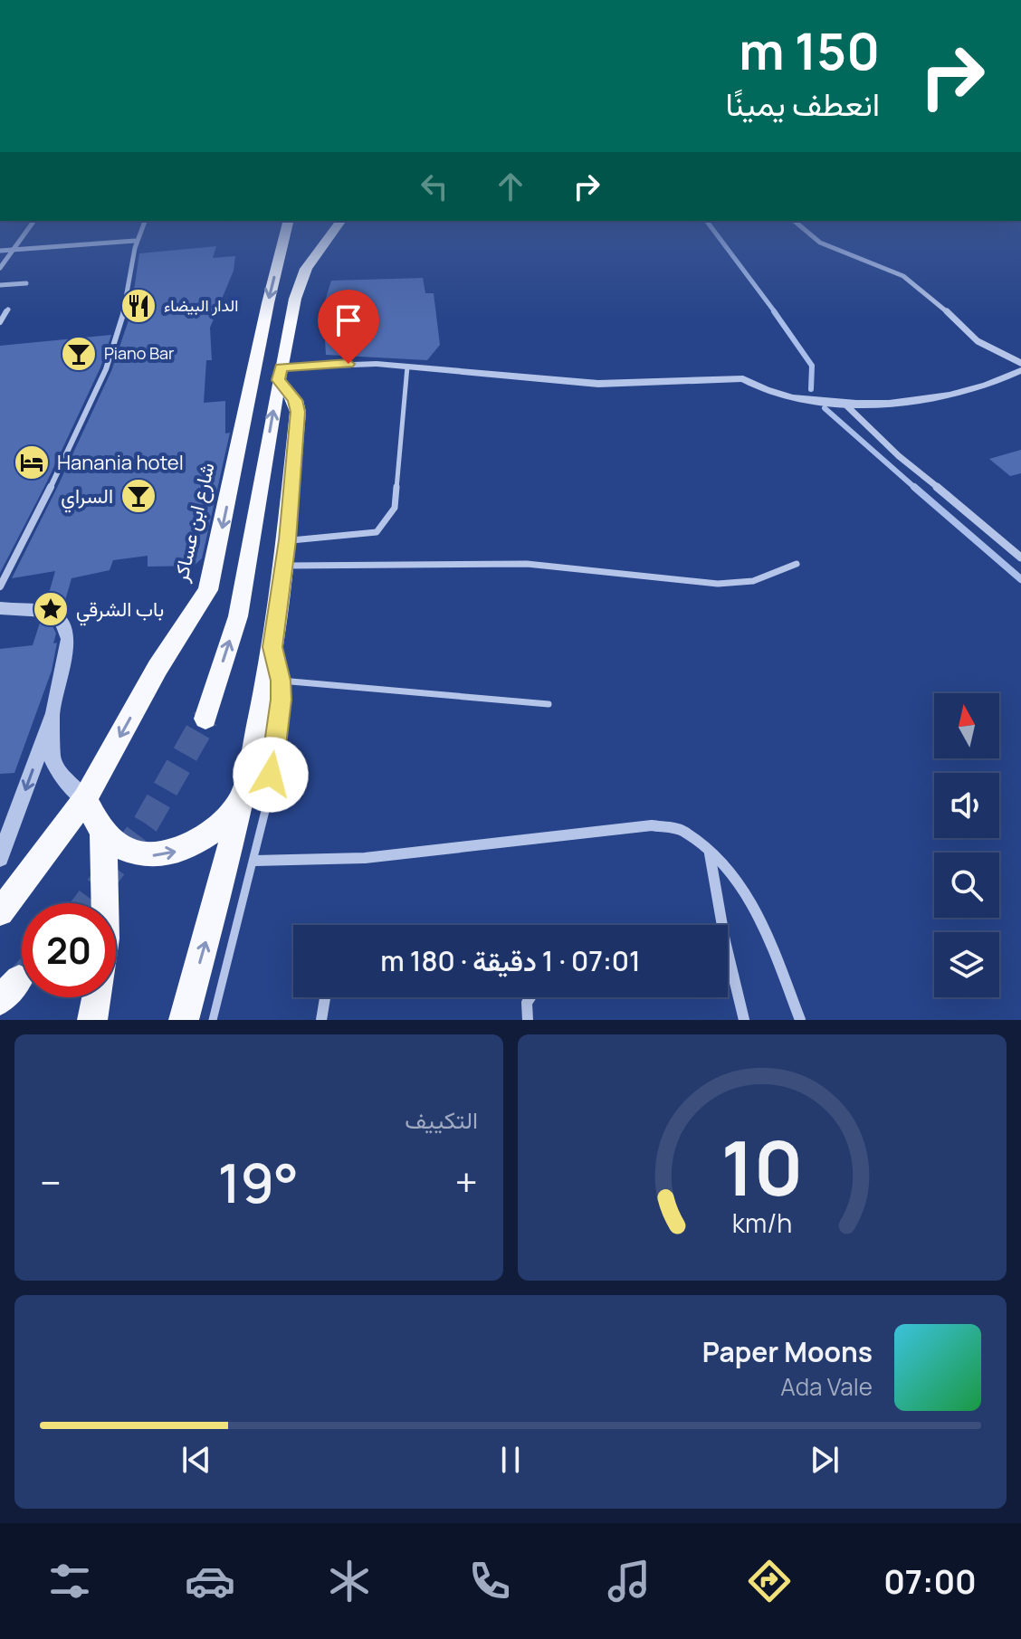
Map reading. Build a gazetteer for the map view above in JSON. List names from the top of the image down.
{
  "streets": {
    "main road": ["شارع ابن عساكر"]
  },
  "places": {
    "restaurant": ["الدار البيضاء"],
    "bar": ["Piano Bar", "السراي"],
    "hotel": ["Hanania hotel"],
    "place": ["باب الشرقي"]
  },
  "north": "top",
  "page": {
    "turn": ["150 m", "انعطف يمينًا"],
    "limit": "20",
    "trip": "07:01 · 1 دقيقة · 180 m",
    "tile": "التكييف",
    "heat": ["−", "19°", "+"],
    "song": ["Paper Moons", "Ada Vale"],
    "tabs": "07:00",
    "gauge": ["10", "km/h"]
  }
}
